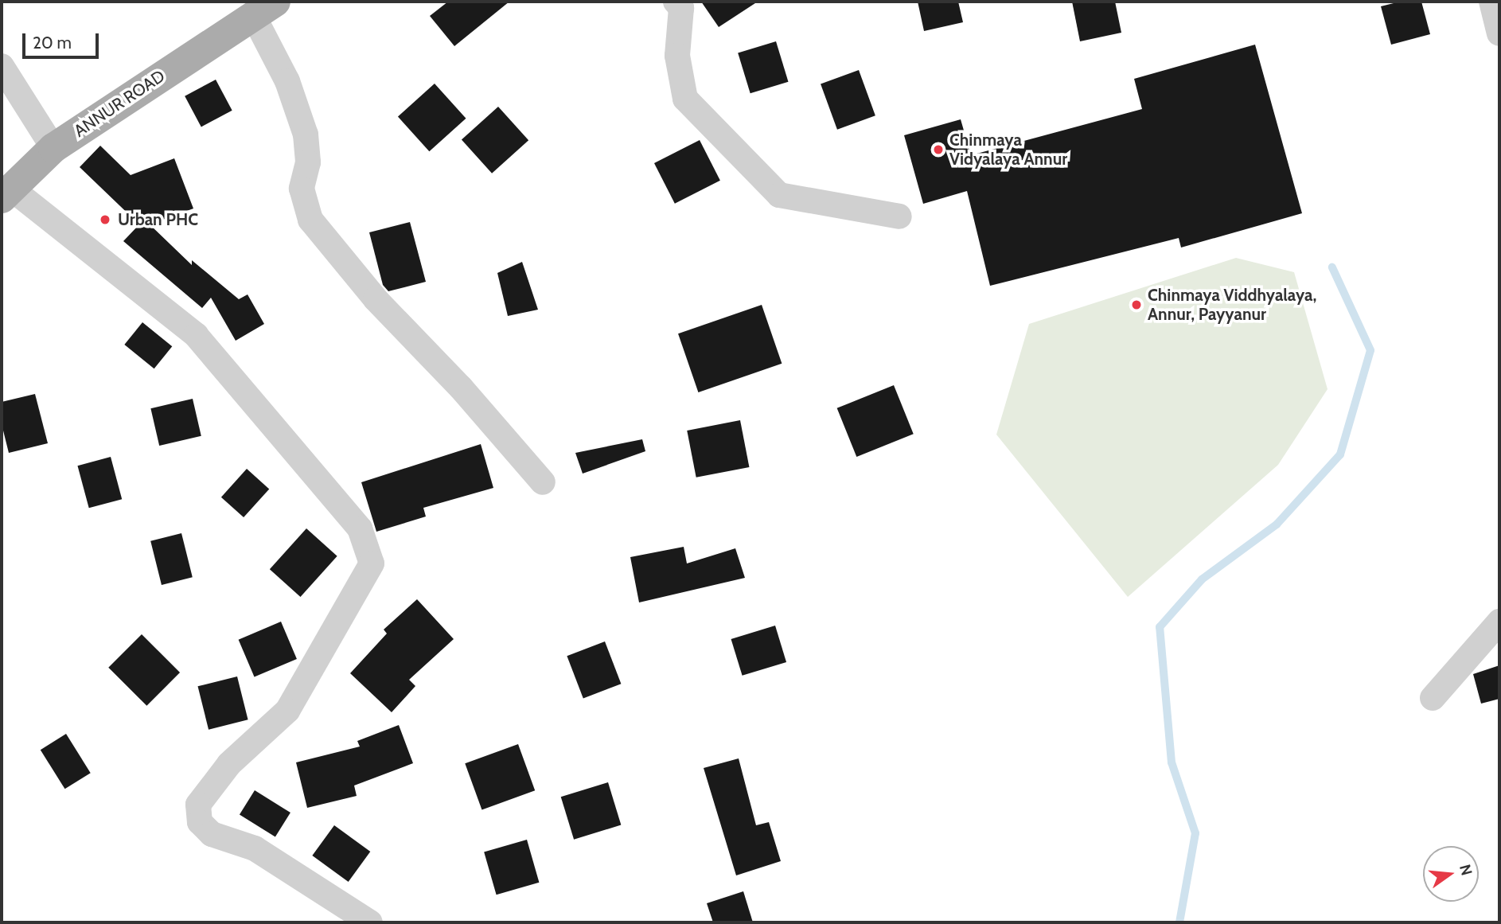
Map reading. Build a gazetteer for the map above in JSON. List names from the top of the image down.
{
  "streets": {
    "main road": ["ANNUR ROAD"]
  },
  "places": ["Chinmaya Vidyalaya Annur", "Urban PHC", "Chinmaya Viddhyalaya, Annur, Payyanur"],
  "scale_bar": "20 m",
  "north": "right"
}
